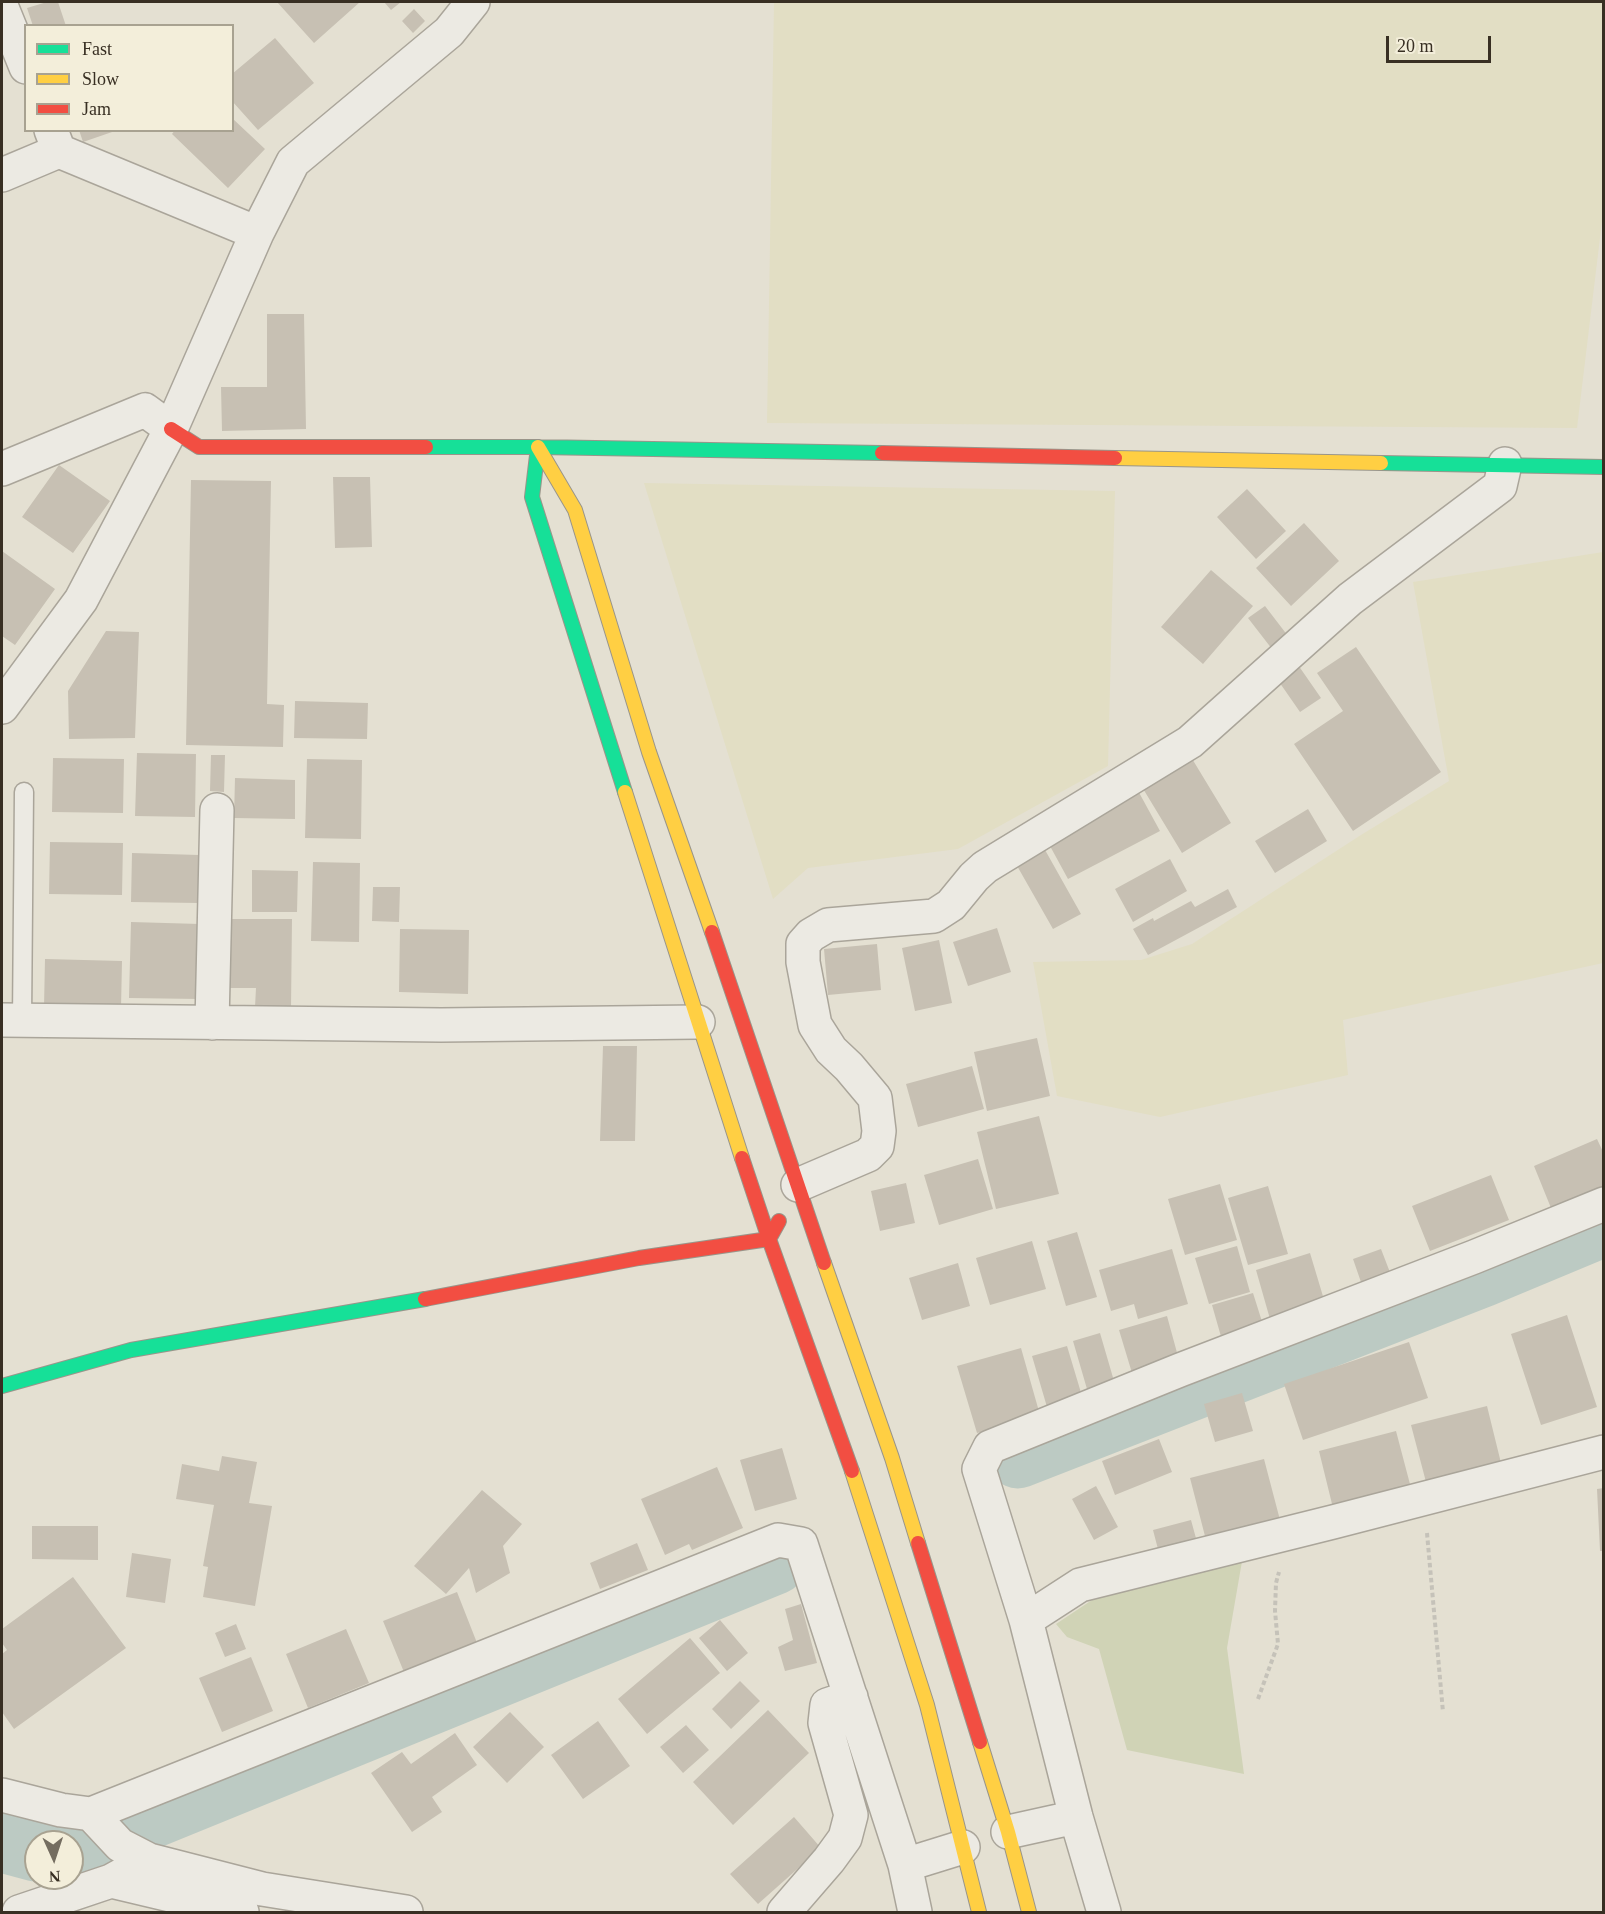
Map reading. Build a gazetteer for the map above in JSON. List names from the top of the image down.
{
  "legend": ["Fast", "Slow", "Jam"],
  "scale_bar": "20 m",
  "north": "bottom"
}
